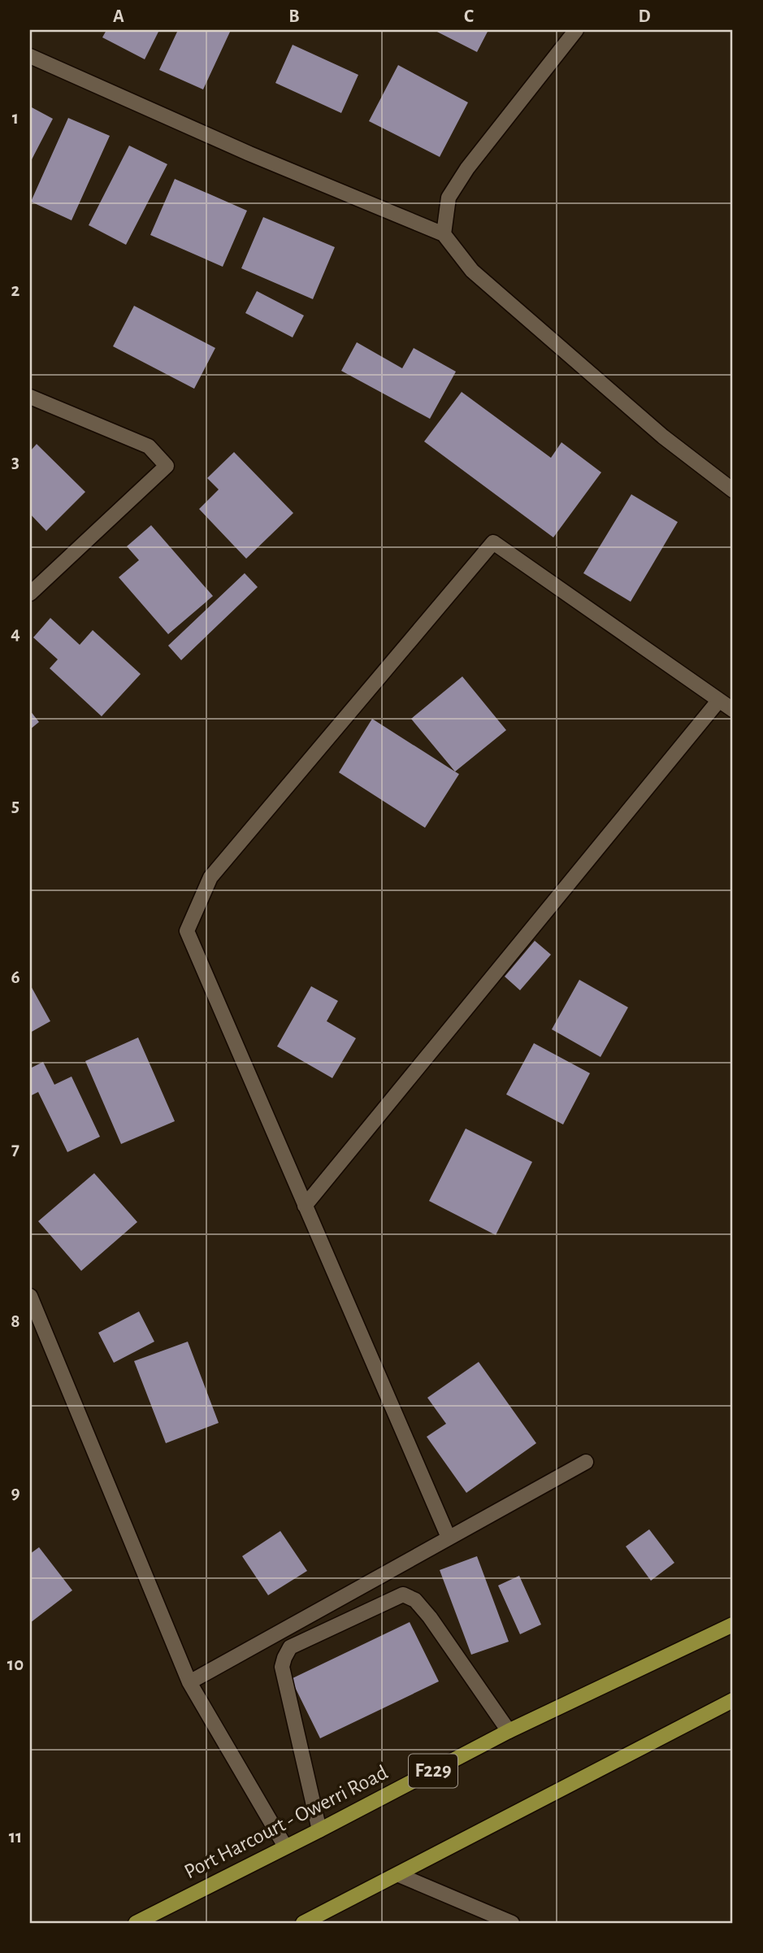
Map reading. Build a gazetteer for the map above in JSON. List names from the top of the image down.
{
  "streets": {
    "main road": ["F229", "Port Harcourt - Owerri Road"]
  },
  "grid": {
    "columns": [
      "A",
      "B",
      "C",
      "D"
    ],
    "rows": [
      "1",
      "2",
      "3",
      "4",
      "5",
      "6",
      "7",
      "8",
      "9",
      "10",
      "11"
    ]
  }
}
